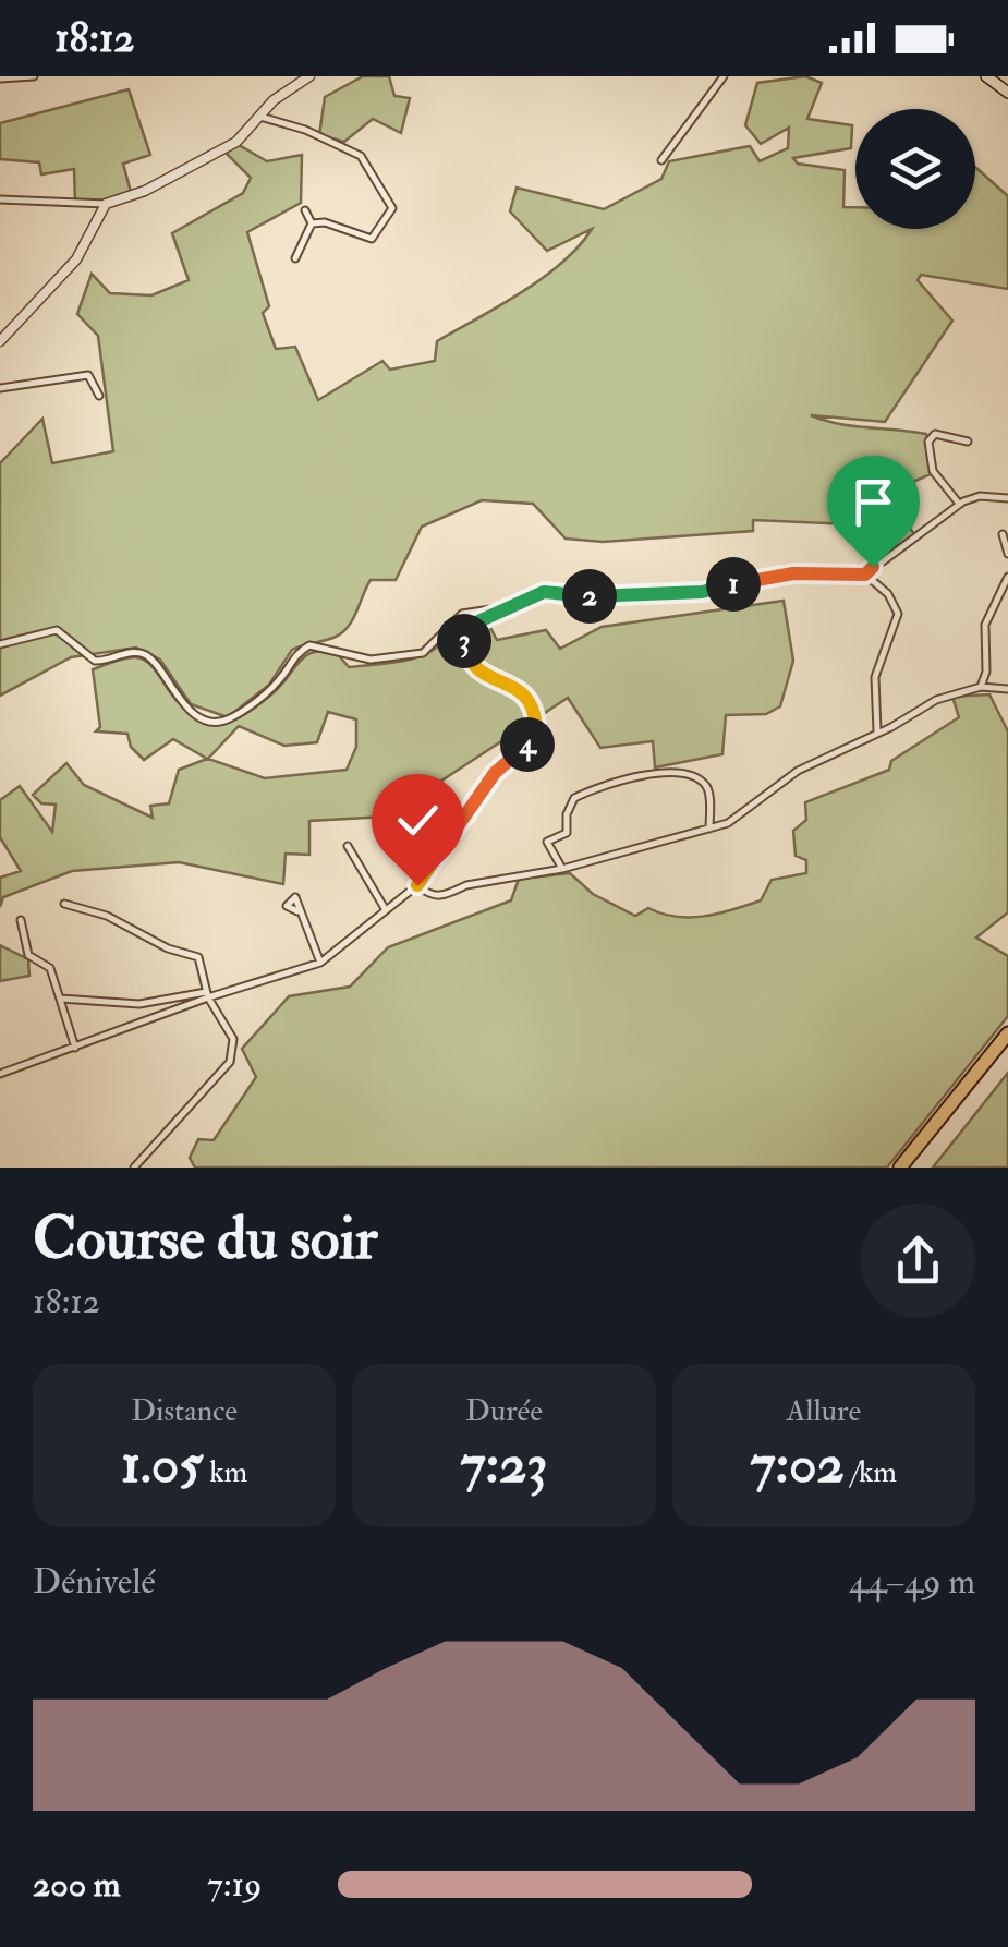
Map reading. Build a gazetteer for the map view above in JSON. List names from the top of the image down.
{
  "page": {
    "status": "18:12",
    "pins": [
      "1",
      "2",
      "3",
      "4"
    ],
    "heading": ["Course du soir", "18:12"],
    "stats": [
      ["Distance", "1.05 km"],
      ["Durée", "7:23"],
      ["Allure", "7:02 /km"]
    ],
    "chart": ["Dénivelé", "44–49 m"],
    "list": [
      {
        "name": "200 m",
        "note": "7:19"
      }
    ]
  }
}
